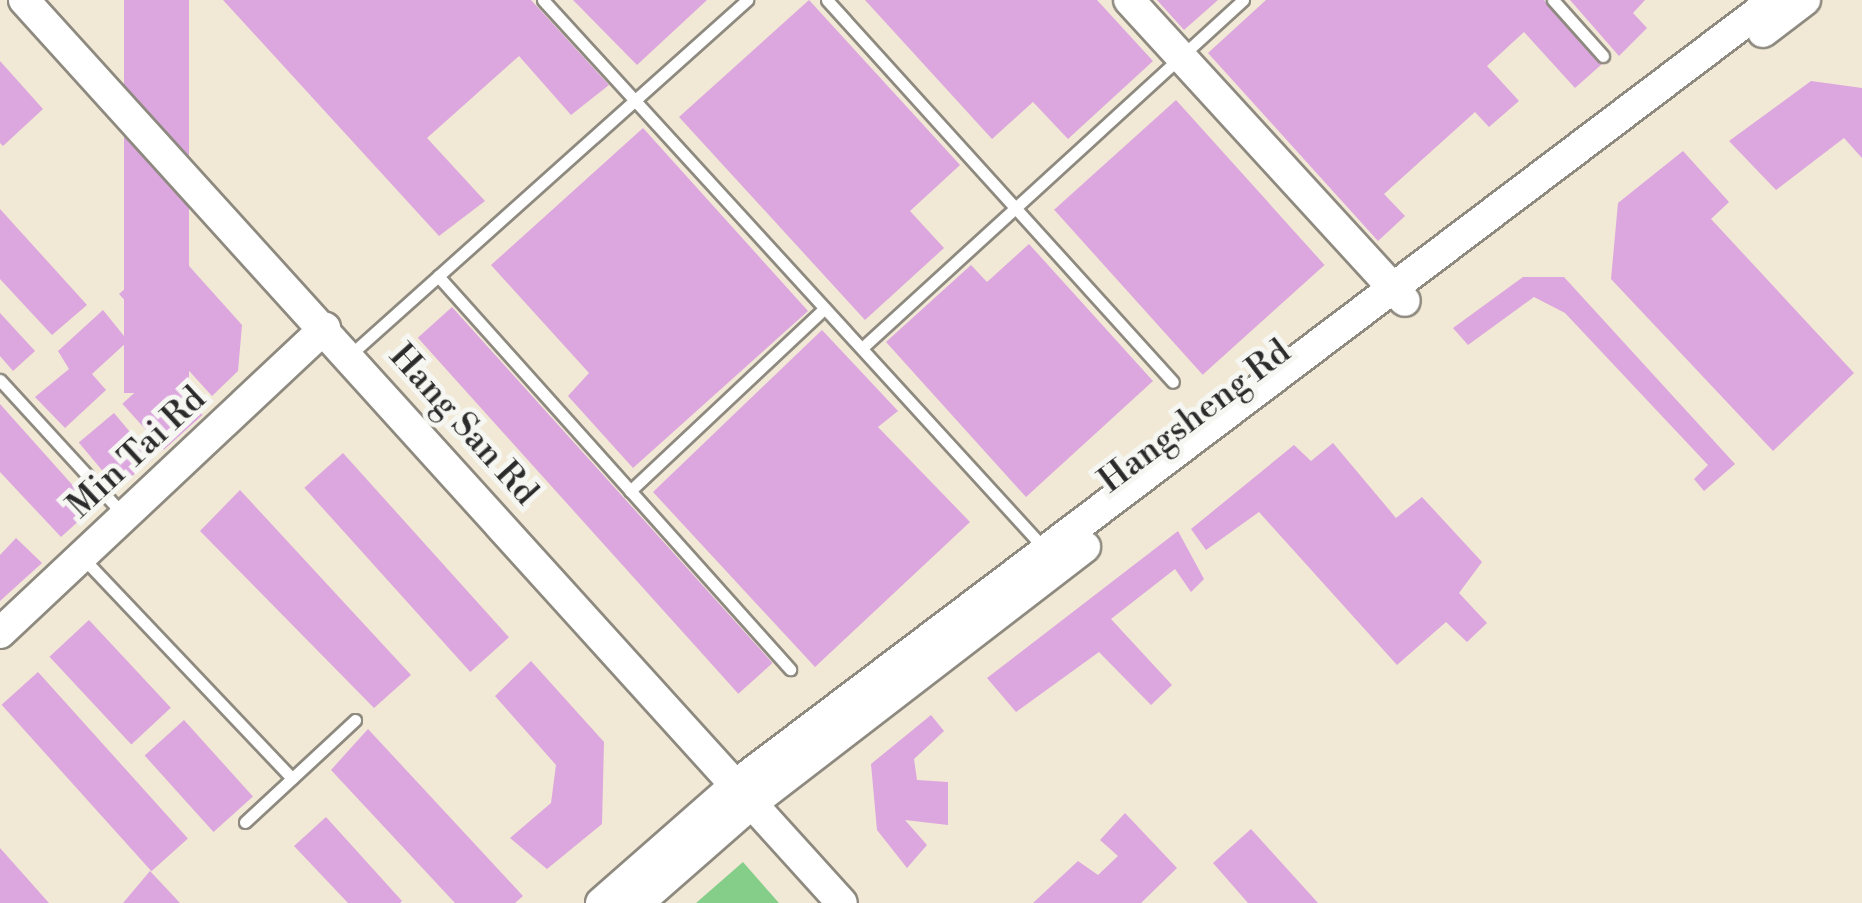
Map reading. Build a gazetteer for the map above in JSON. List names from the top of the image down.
{
  "streets": {
    "street": ["Hangsheng Rd", "Hang San Rd", "Min Tai Rd"]
  },
  "crossings": [
    ["Hangsheng Rd", "Hang San Rd"],
    ["Hang San Rd", "Min Tai Rd"]
  ]
}
